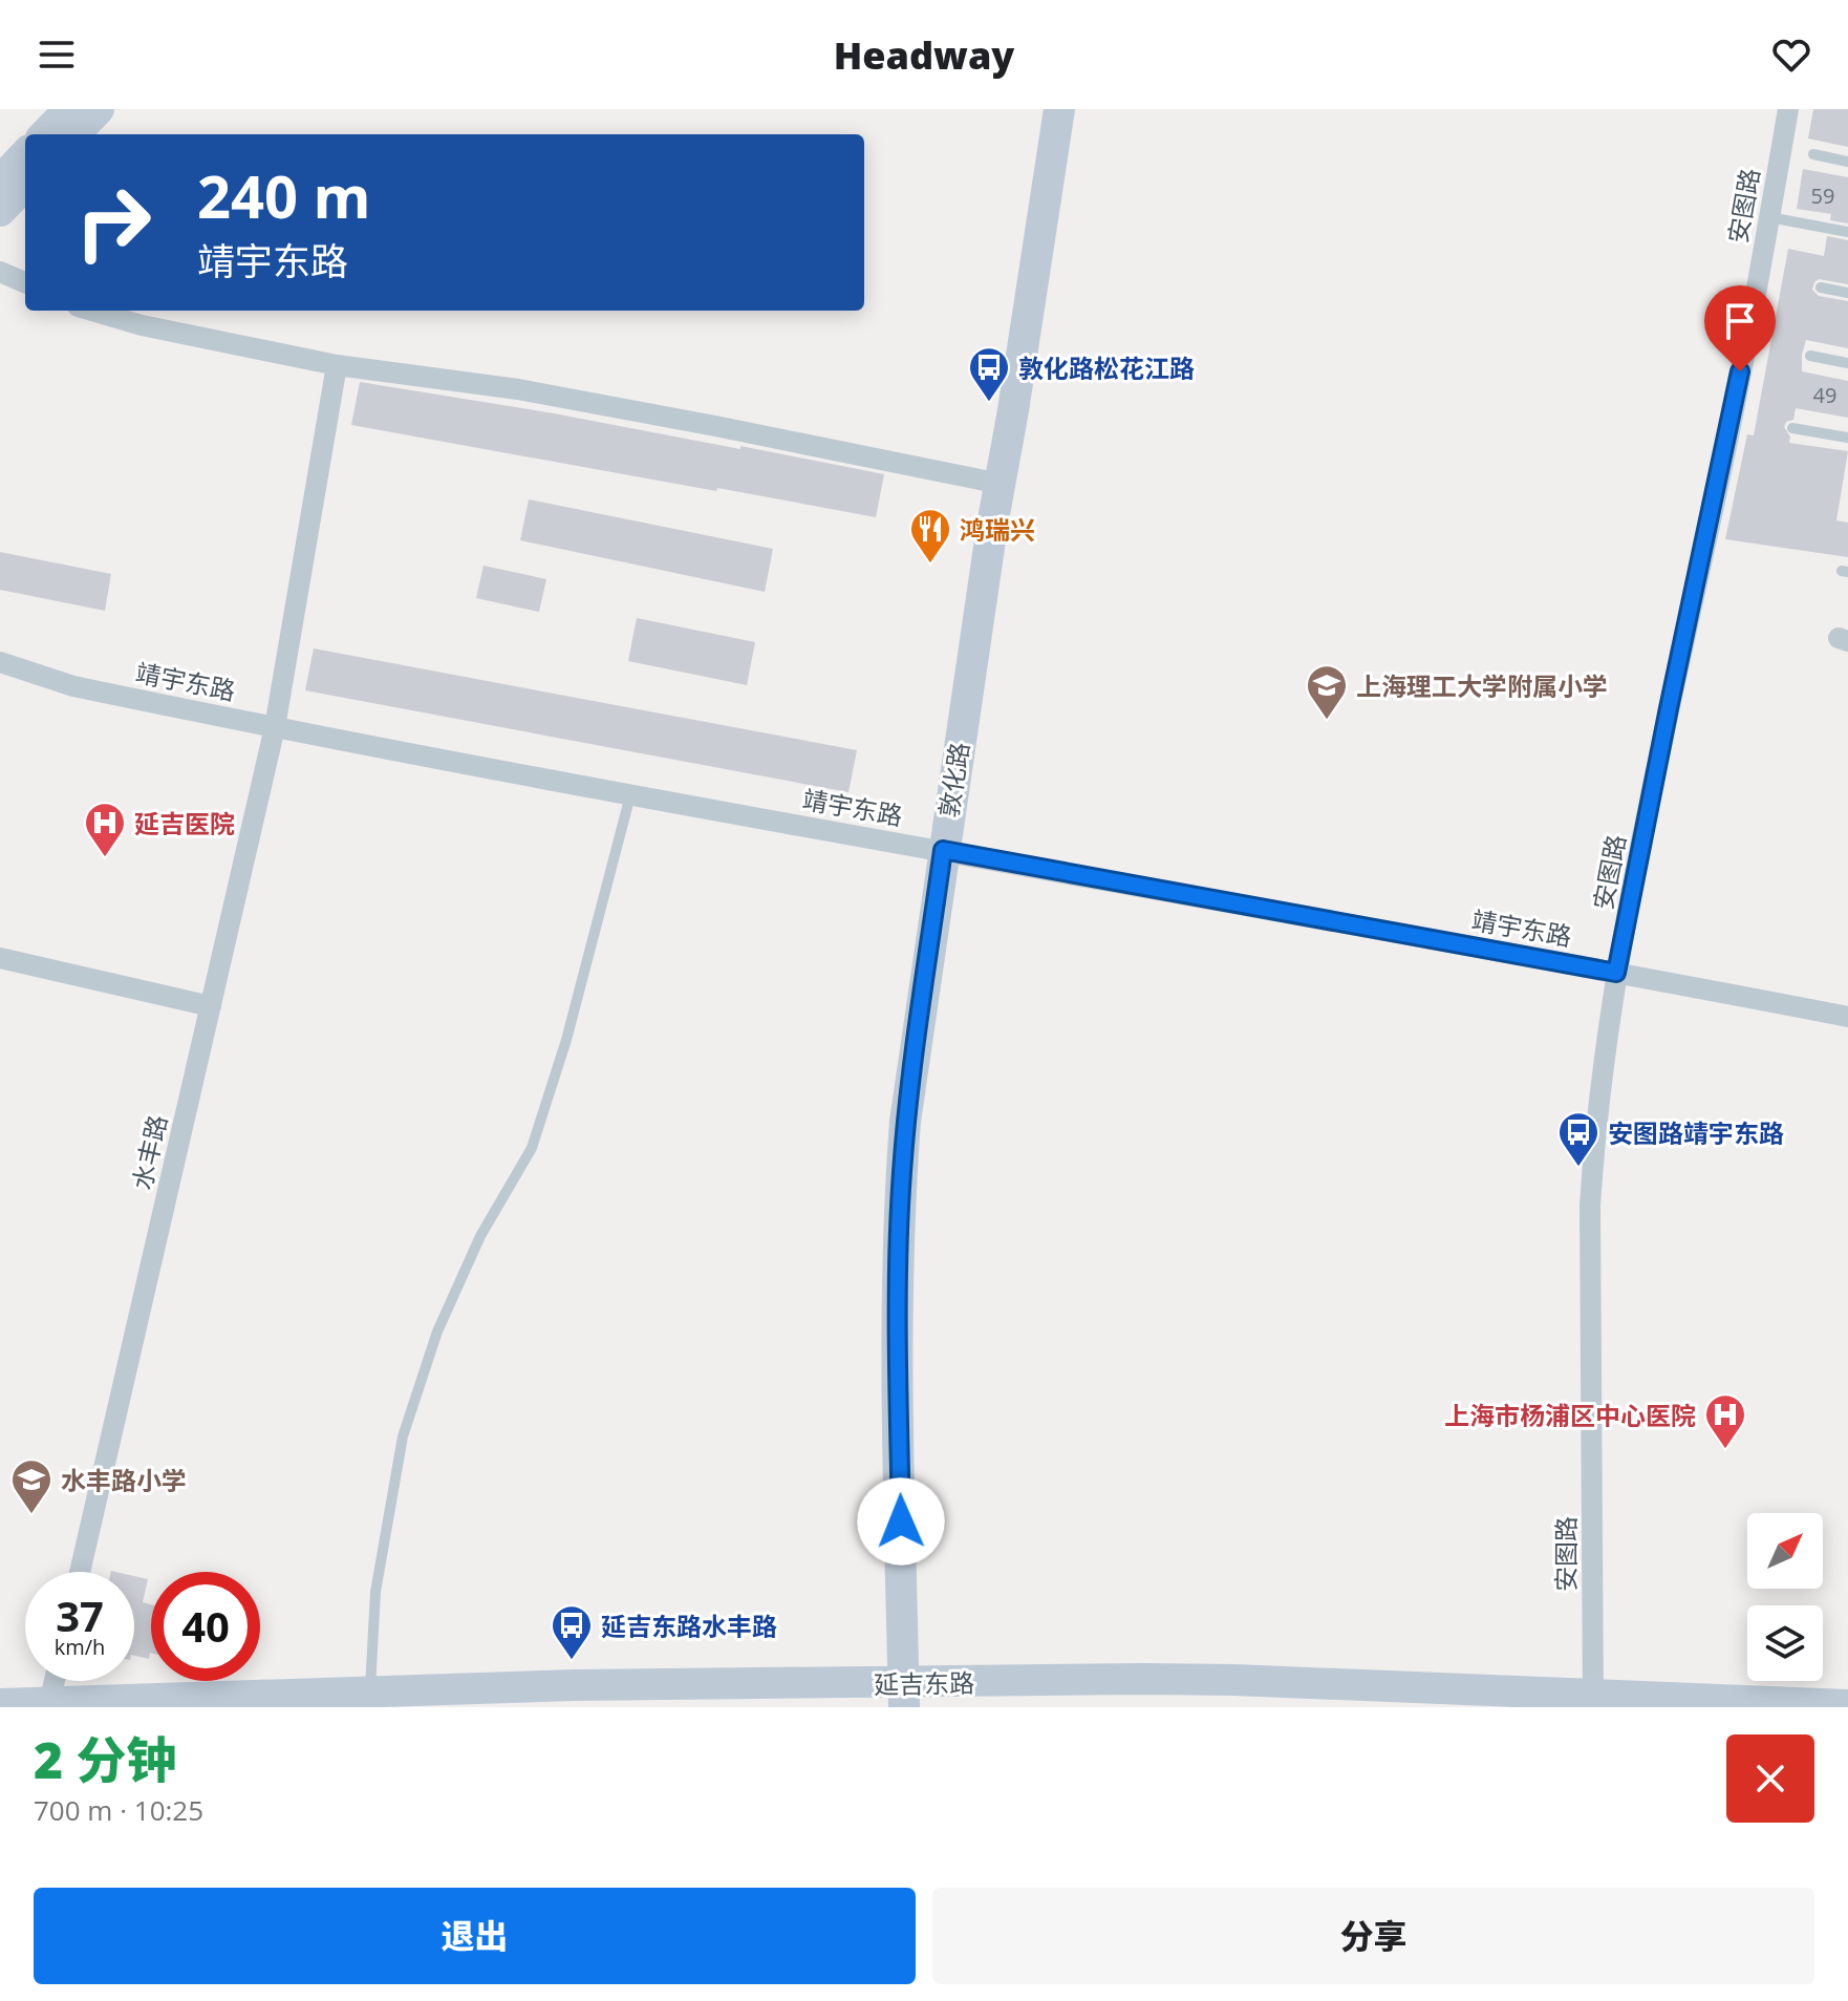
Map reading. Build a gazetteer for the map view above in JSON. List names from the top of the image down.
{
  "streets": {
    "street": [
      "安图路",
      "靖宇东路",
      "敦化路",
      "水丰路",
      "延吉东路"
    ]
  },
  "crossings": [
    ["安图路", "靖宇东路"],
    ["安图路", "延吉东路"],
    ["靖宇东路", "敦化路"],
    ["靖宇东路", "水丰路"],
    ["敦化路", "延吉东路"]
  ],
  "places": {
    "bus stop": ["敦化路松花江路", "安图路靖宇东路", "延吉东路水丰路"],
    "restaurant": ["鸿瑞兴"],
    "school or university": ["上海理工大学附属小学", "水丰路小学"],
    "hospital": ["延吉医院", "上海市杨浦区中心医院"]
  },
  "house_numbers": ["59", "49"],
  "north": "top right",
  "page": {
    "header": "Headway",
    "turn": ["240 m", "靖宇东路"],
    "speed": "37 km/h",
    "limit": "40",
    "heading": ["2 分钟", "700 m · 10:25"],
    "buttons": ["退出", "分享"]
  }
}
